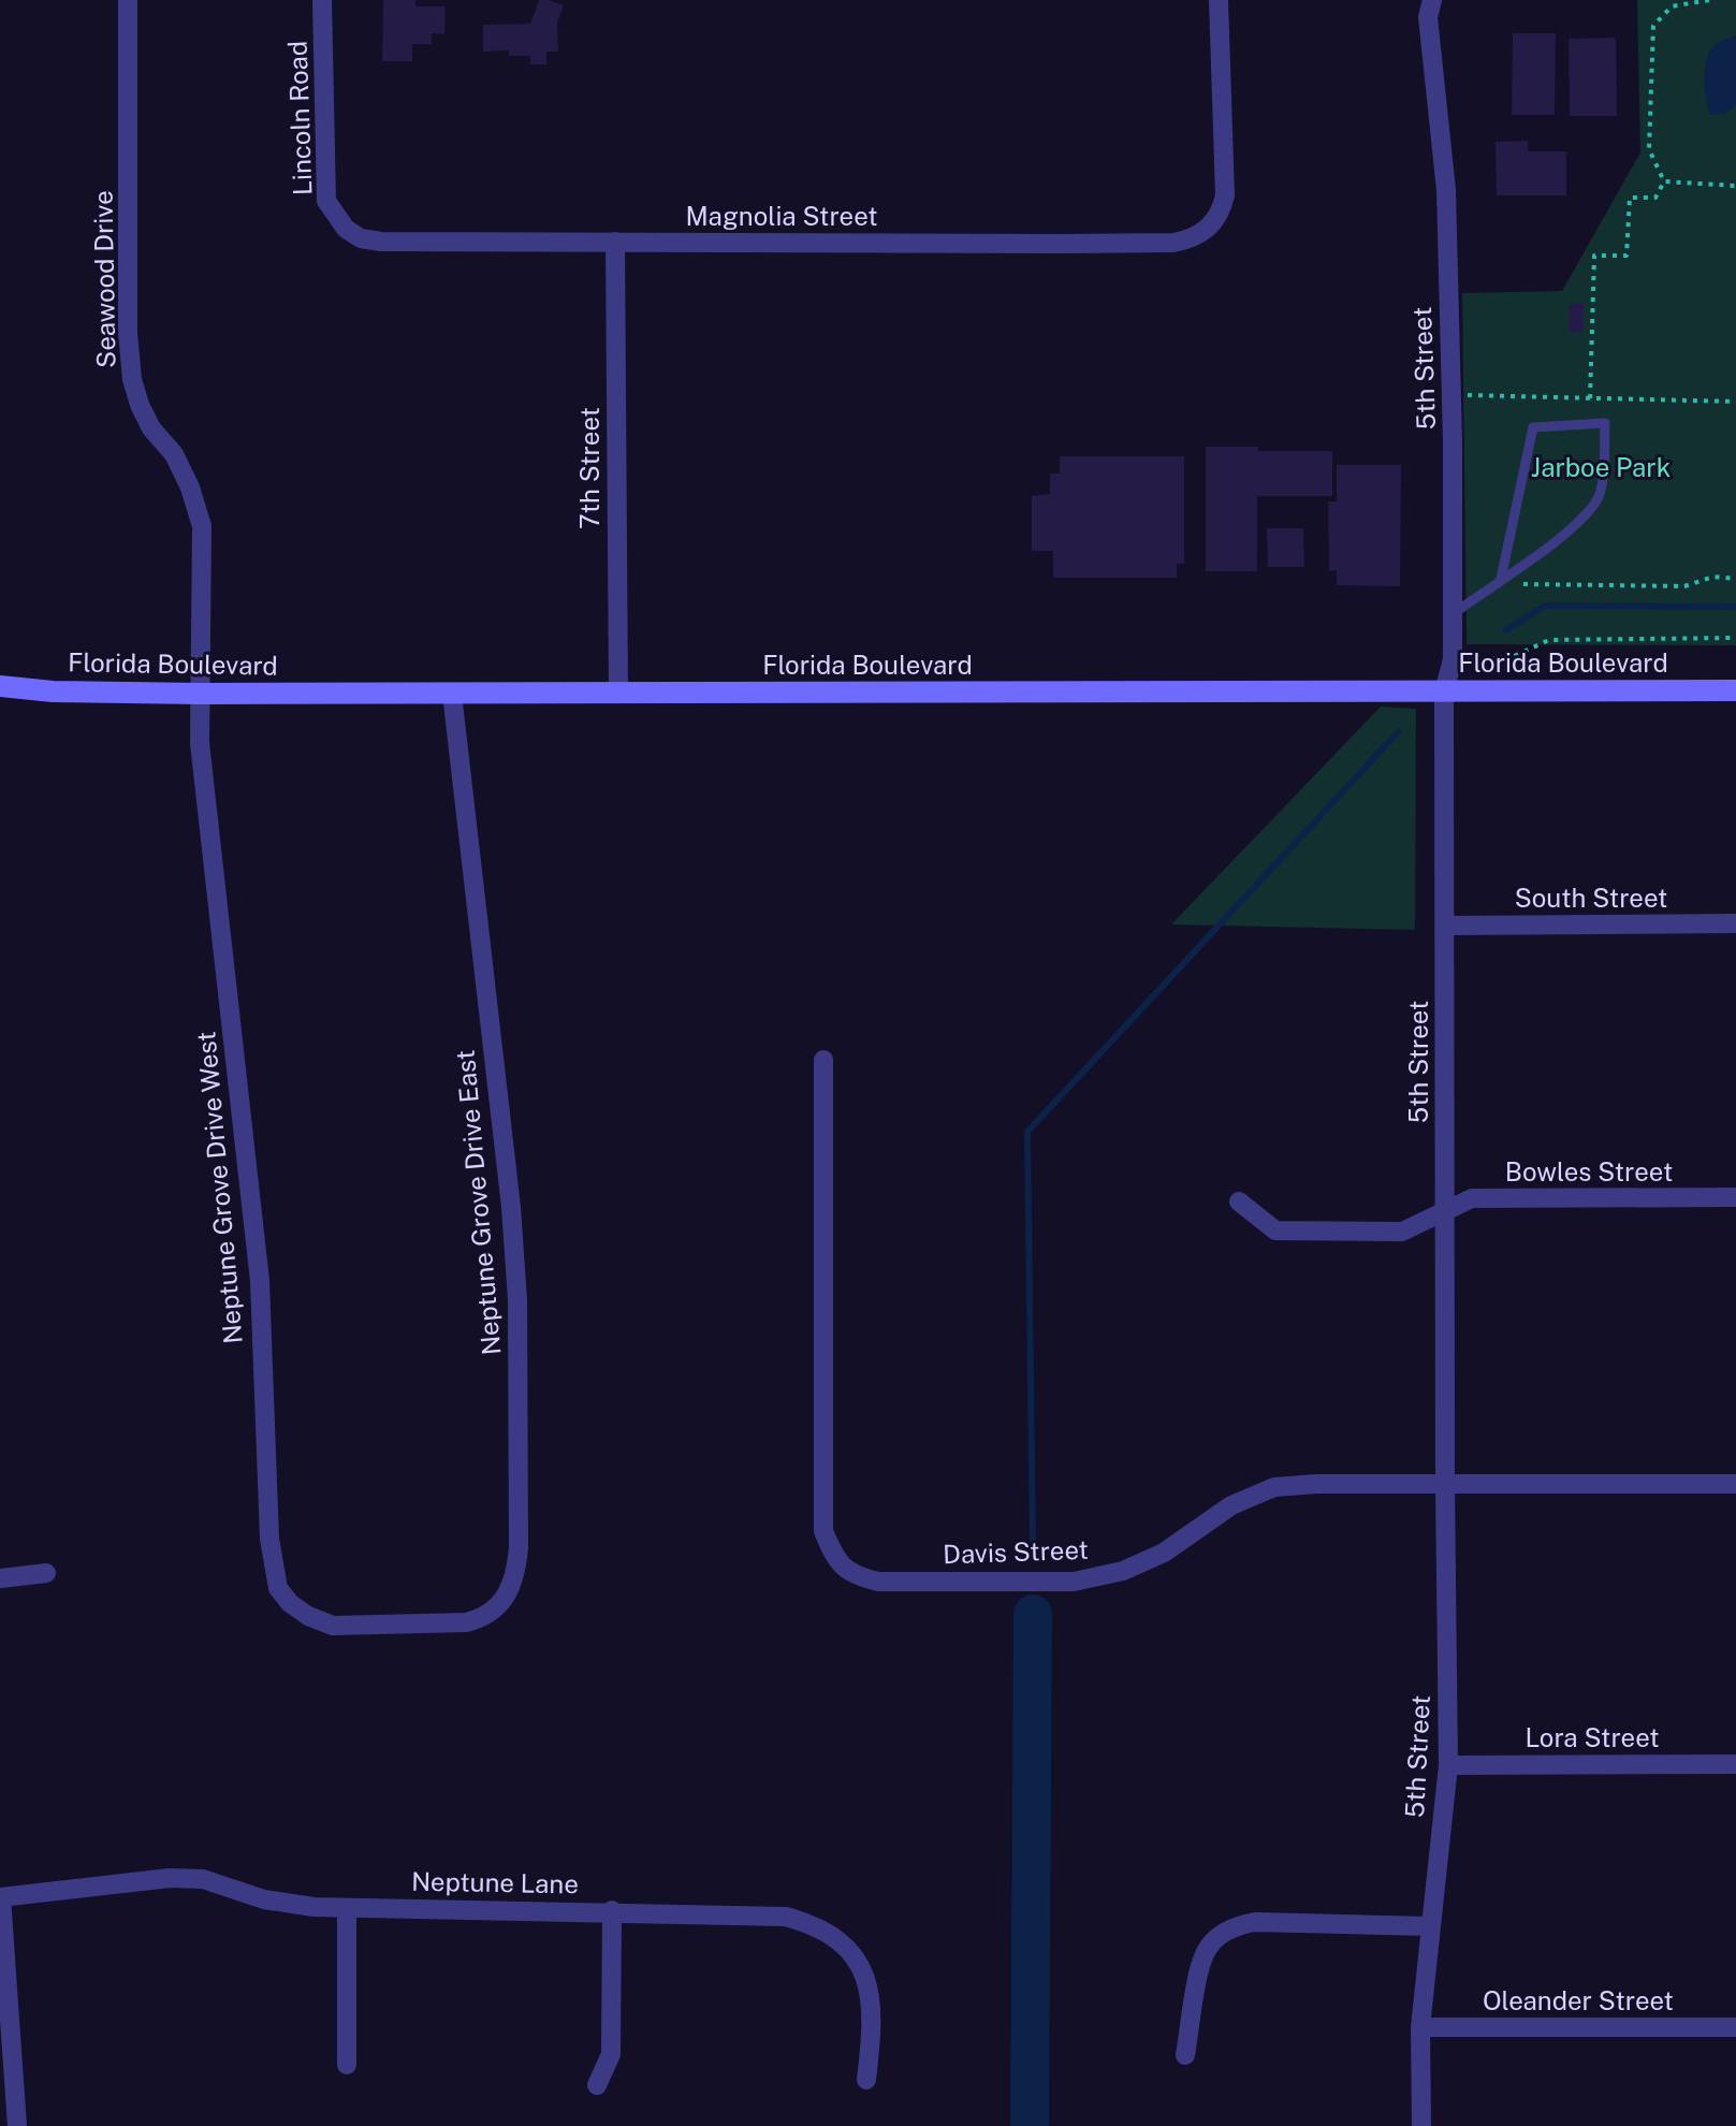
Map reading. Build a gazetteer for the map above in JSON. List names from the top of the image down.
{
  "streets": {
    "street": [
      "Lincoln Road",
      "Magnolia Street",
      "Seawood Drive",
      "5th Street",
      "7th Street",
      "Florida Boulevard",
      "South Street",
      "Bowles Street",
      "Neptune Grove Drive West",
      "Neptune Grove Drive East",
      "Davis Street",
      "Lora Street",
      "Neptune Lane",
      "Oleander Street"
    ]
  },
  "crossings": [
    ["Lincoln Road", "Magnolia Street"],
    ["Magnolia Street", "7th Street"],
    ["Seawood Drive", "Florida Boulevard"],
    ["Seawood Drive", "Neptune Grove Drive West"],
    ["5th Street", "Florida Boulevard"],
    ["5th Street", "South Street"],
    ["5th Street", "Bowles Street"],
    ["5th Street", "Davis Street"],
    ["5th Street", "Lora Street"],
    ["5th Street", "Oleander Street"],
    ["7th Street", "Florida Boulevard"],
    ["Florida Boulevard", "Neptune Grove Drive West"],
    ["Florida Boulevard", "Neptune Grove Drive East"],
    ["Neptune Grove Drive West", "Neptune Grove Drive East"]
  ],
  "parks": ["Jarboe Park"]
}
